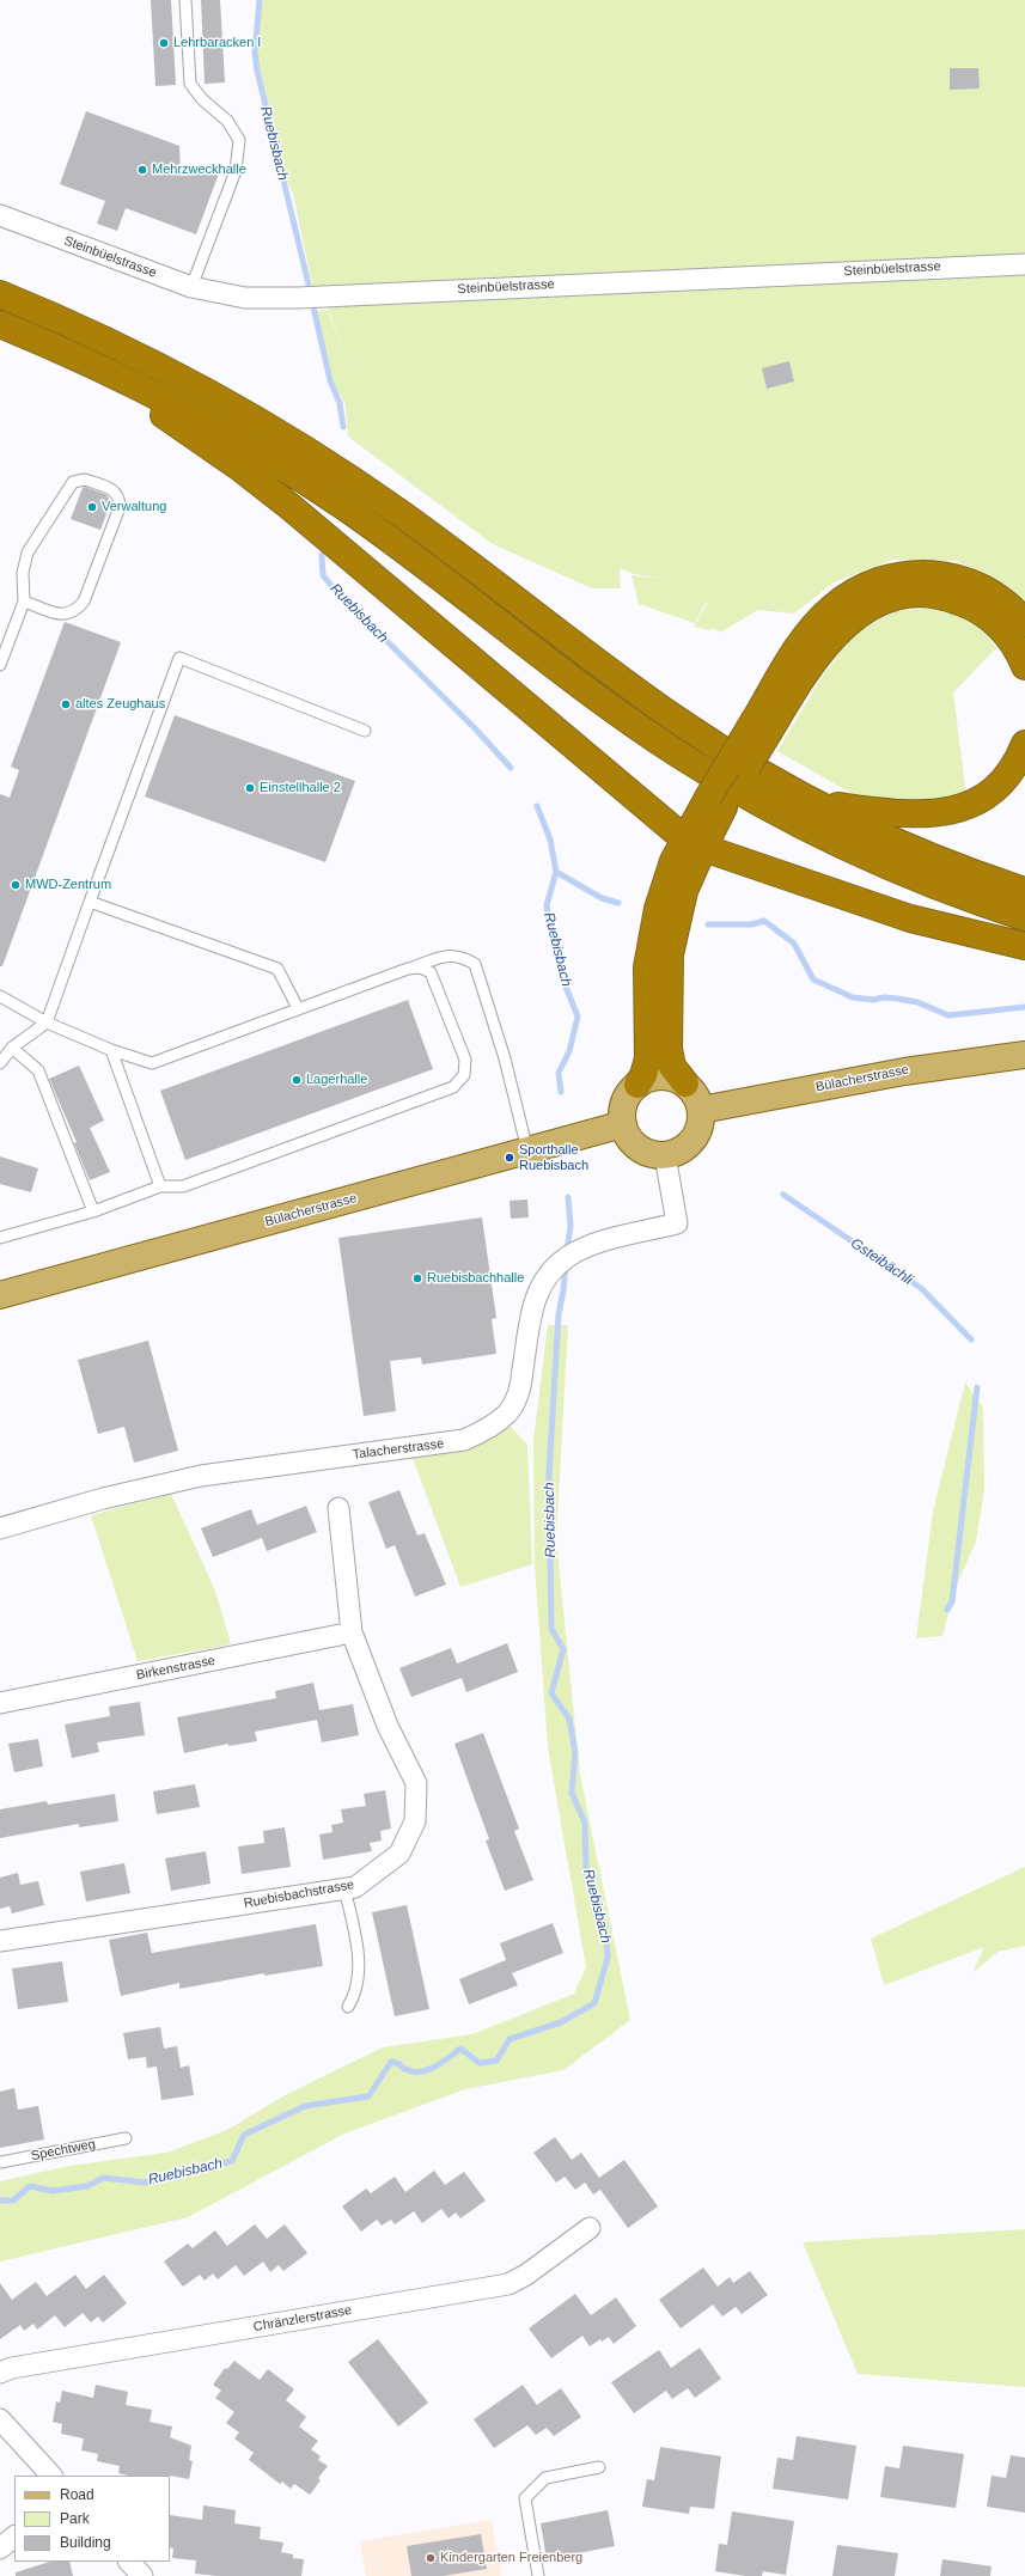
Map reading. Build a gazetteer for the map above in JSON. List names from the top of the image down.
{
  "streets": {
    "main road": ["Bülacherstrasse"],
    "street": [
      "Steinbüelstrasse",
      "Talacherstrasse",
      "Birkenstrasse",
      "Ruebisbachstrasse",
      "Chränzlerstrasse"
    ],
    "lane": ["Spechtweg"]
  },
  "crossings": [
    ["Bülacherstrasse", "Talacherstrasse"],
    ["Birkenstrasse", "Ruebisbachstrasse"]
  ],
  "water": ["Ruebisbach", "Gsteibächli"],
  "places": [
    "Lehrbaracken I",
    "Mehrzweckhalle",
    "Verwaltung",
    "altes Zeughaus",
    "Einstellhalle 2",
    "MWD-Zentrum",
    "Lagerhalle",
    "Sporthalle Ruebisbach",
    "Ruebisbachhalle",
    "Kindergarten Freienberg"
  ],
  "legend": ["Road", "Park", "Building"]
}
